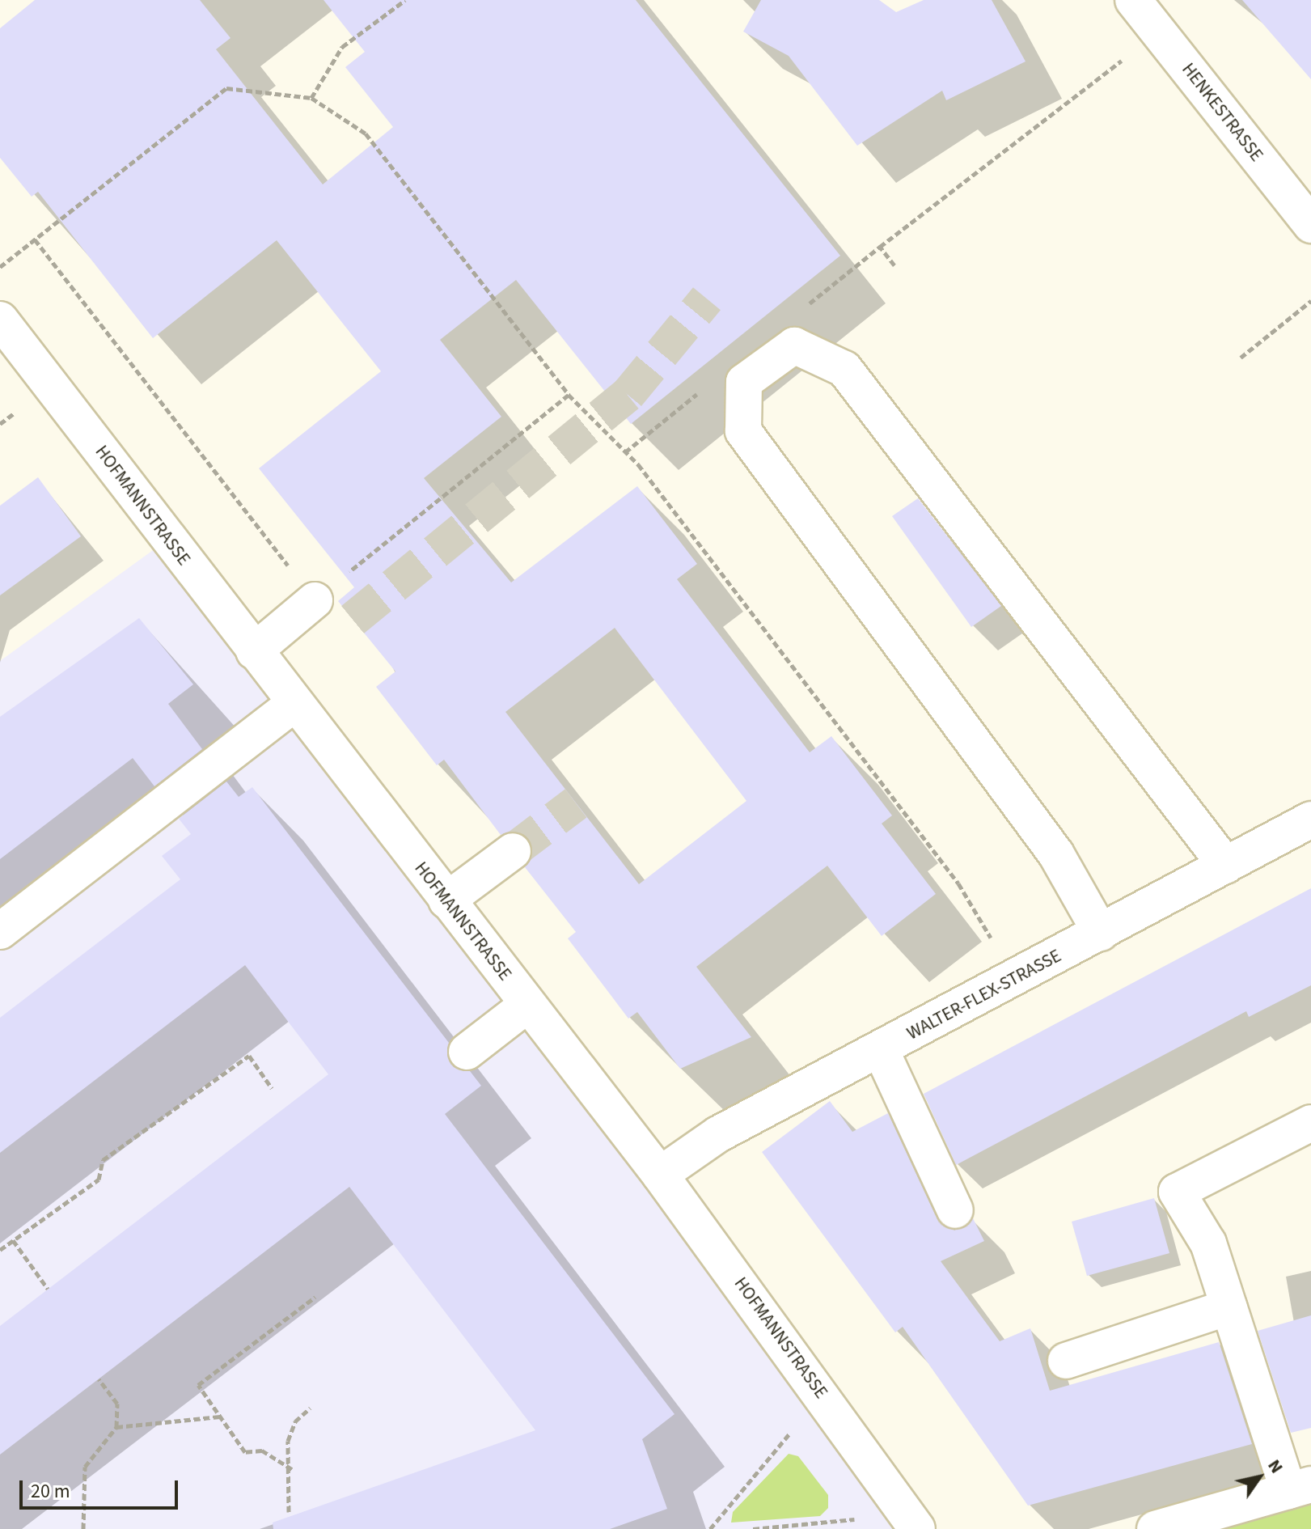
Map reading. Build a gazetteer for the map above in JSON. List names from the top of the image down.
{
  "streets": {
    "street": ["HENKESTRASSE", "HOFMANNSTRASSE", "WALTER-FLEX-STRASSE"]
  },
  "crossings": [
    ["HOFMANNSTRASSE", "WALTER-FLEX-STRASSE"]
  ],
  "scale_bar": "20 m",
  "north": "top right"
}
